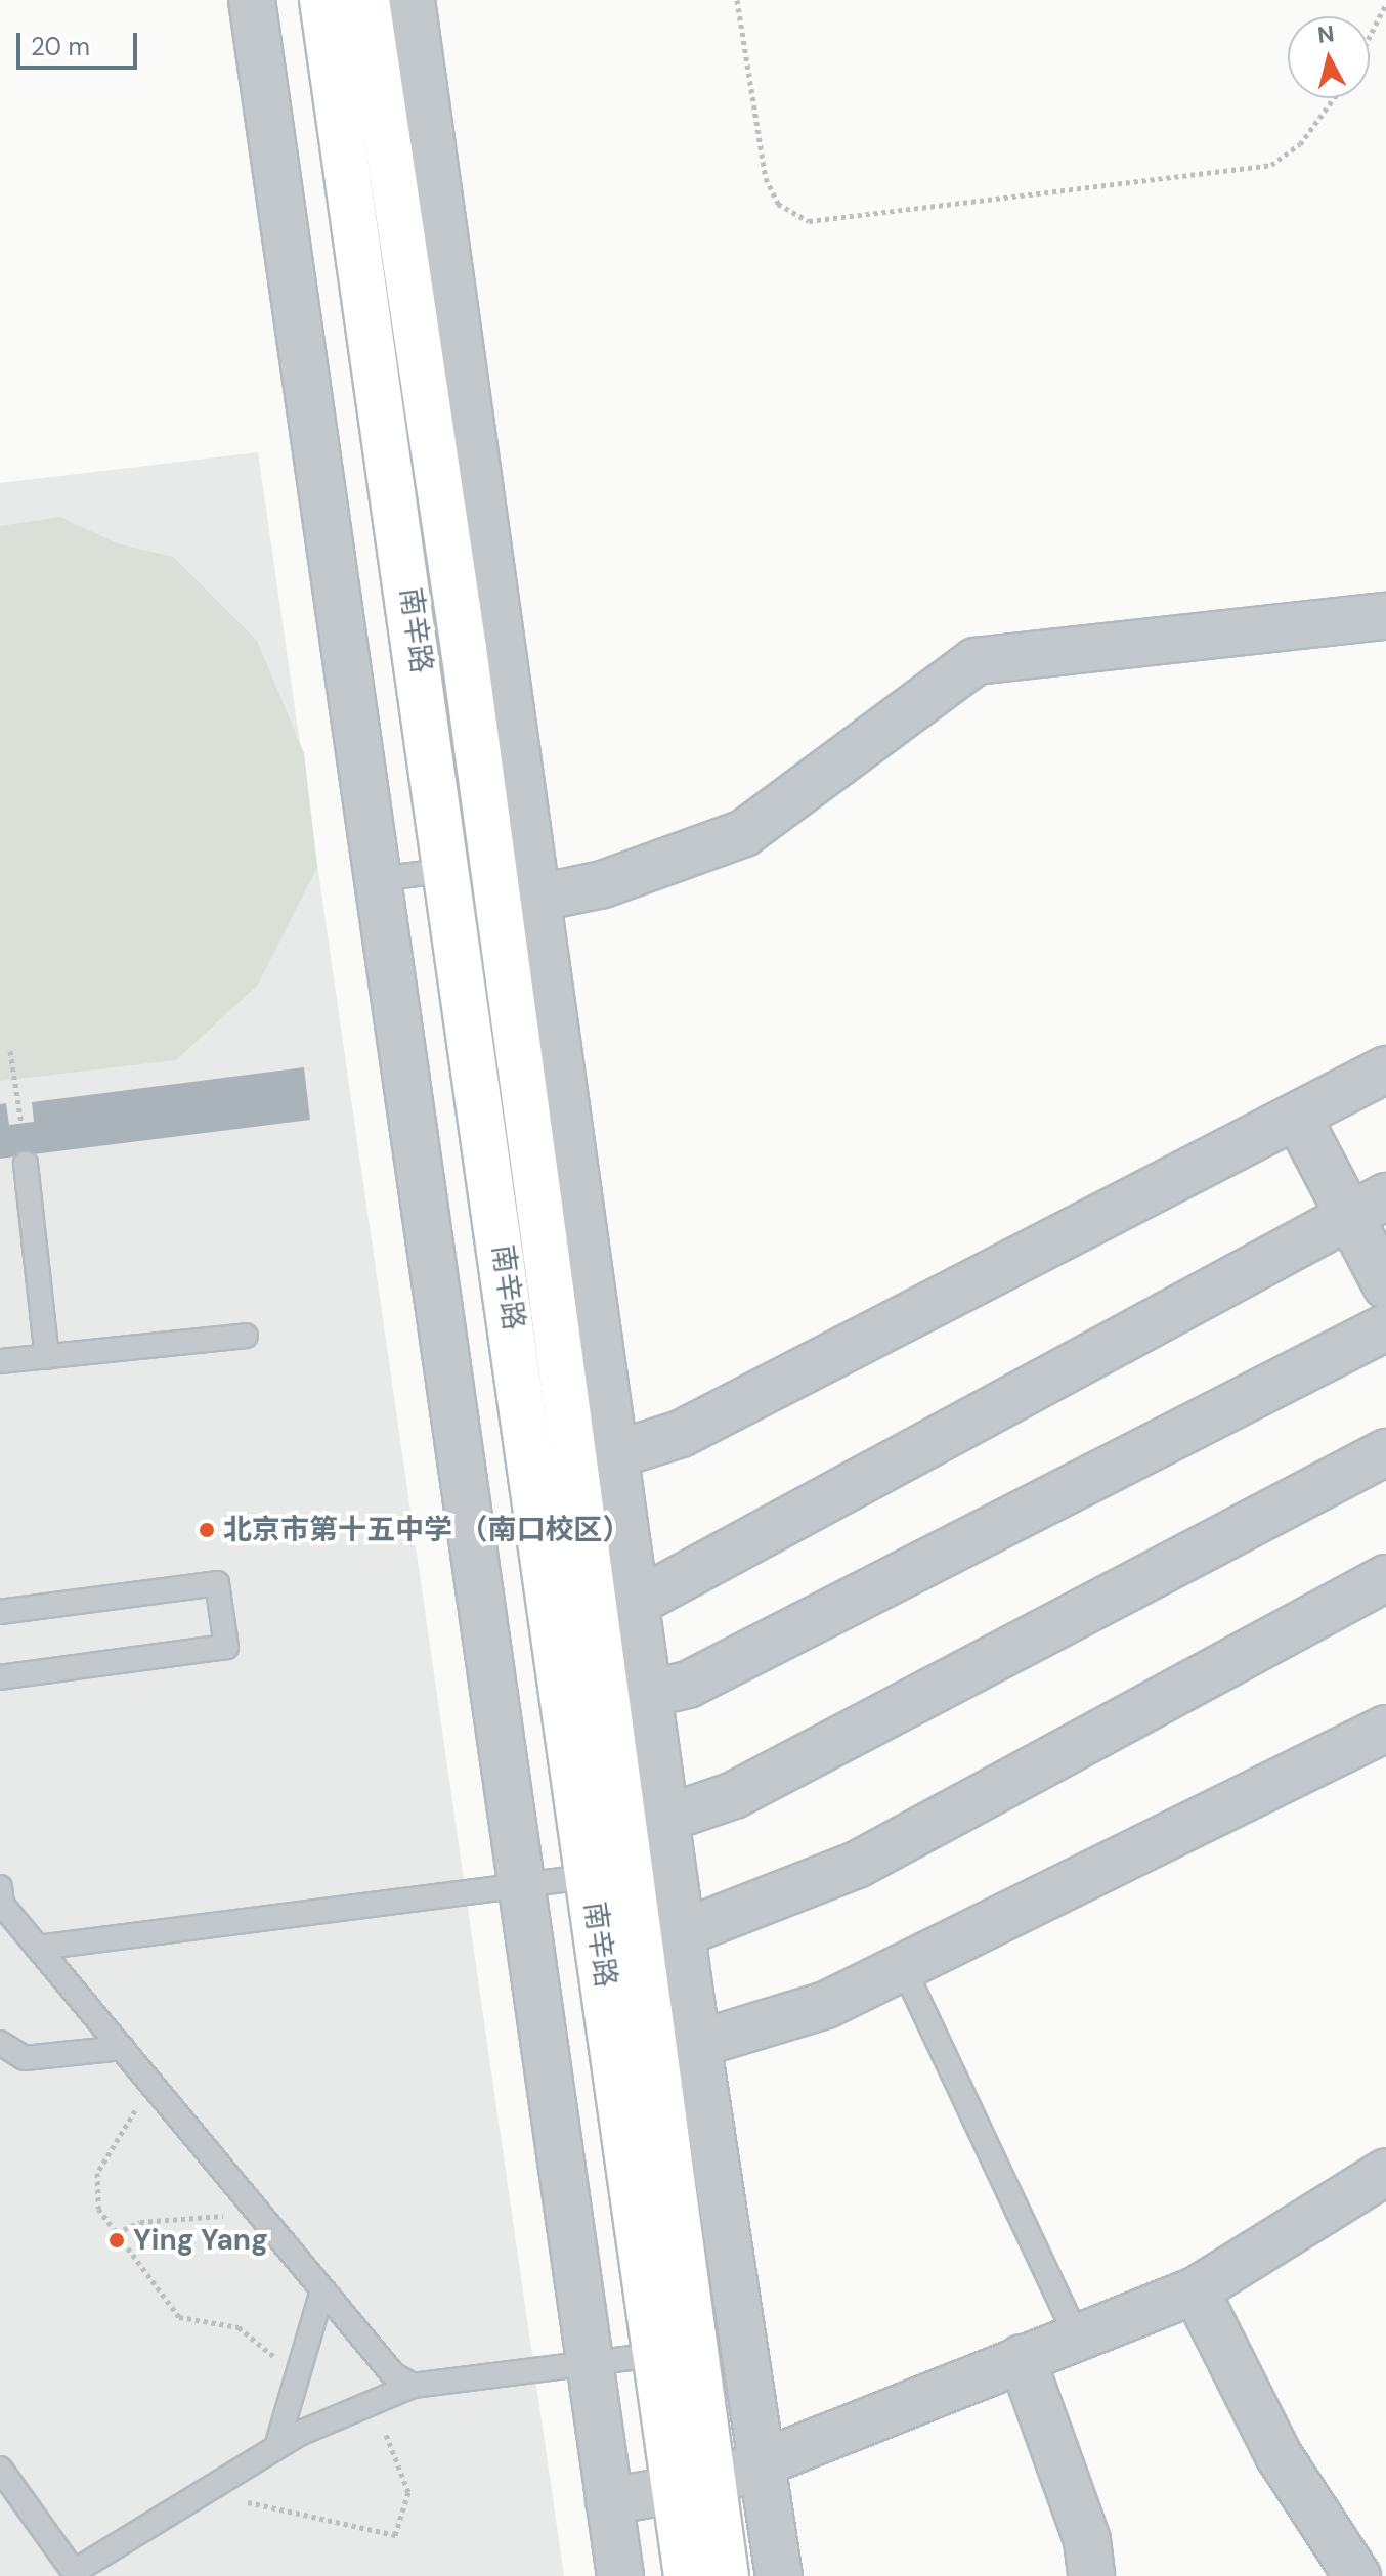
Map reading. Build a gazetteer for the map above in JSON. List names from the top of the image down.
{
  "streets": {
    "main road": ["南辛路"]
  },
  "places": ["北京市第十五中学 （南口校区）", "Ying Yang"],
  "scale_bar": "20 m",
  "north": "top"
}
